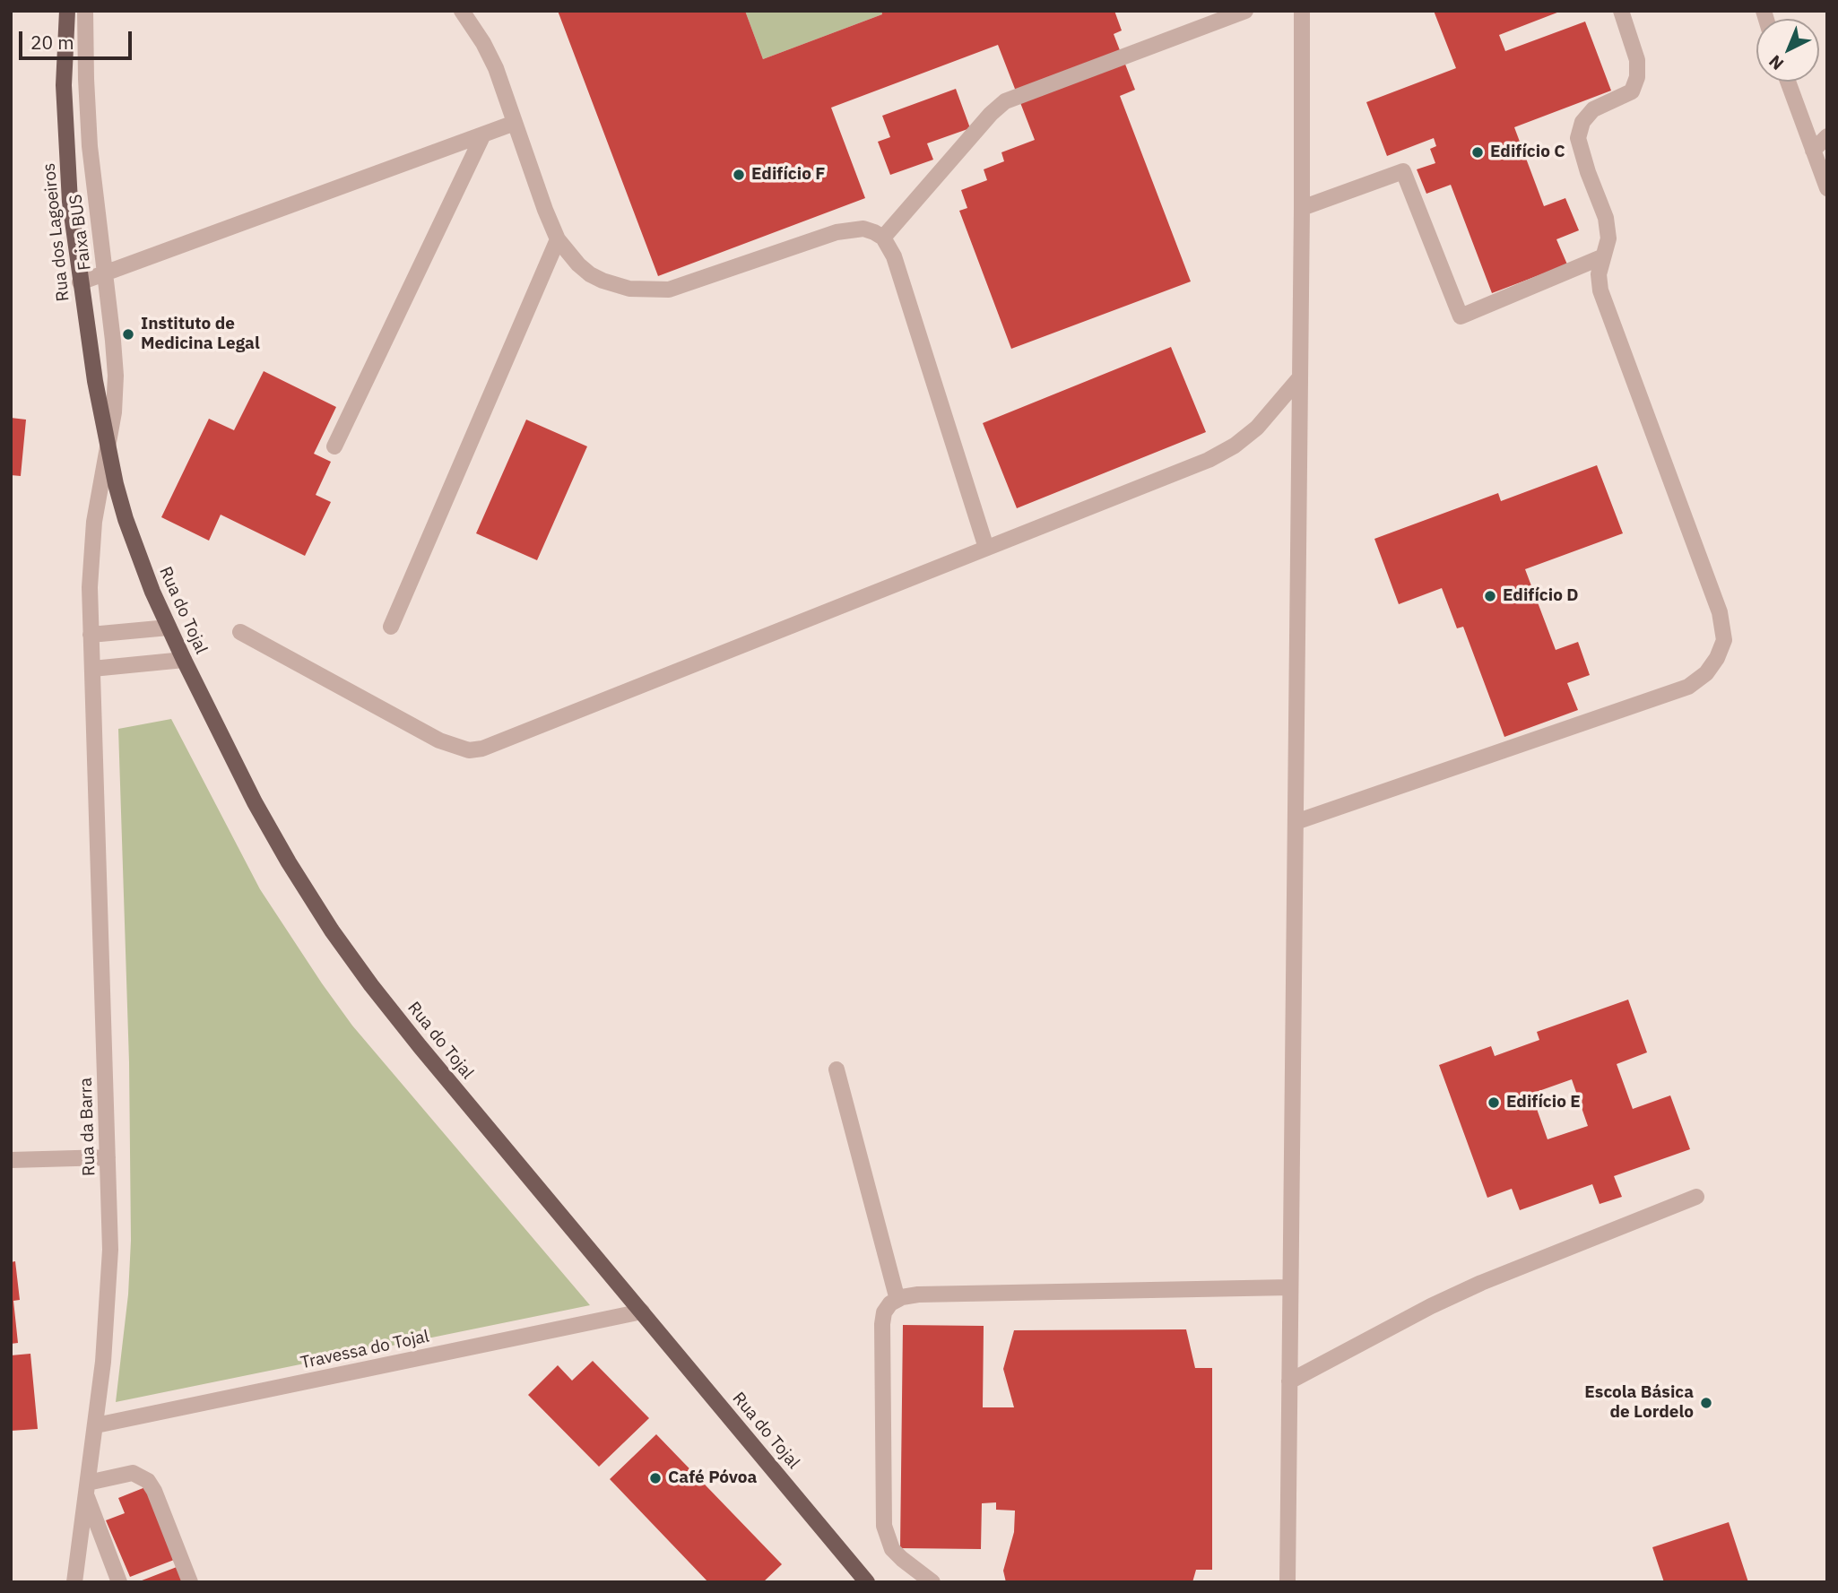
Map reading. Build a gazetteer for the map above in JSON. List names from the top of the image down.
{
  "streets": {
    "main road": ["Rua dos Lagoeiros", "Rua do Tojal"],
    "street": ["Faixa BUS", "Rua da Barra", "Travessa do Tojal"]
  },
  "crossings": [
    ["Rua dos Lagoeiros", "Faixa BUS"],
    ["Rua dos Lagoeiros", "Rua do Tojal"],
    ["Faixa BUS", "Rua do Tojal"],
    ["Faixa BUS", "Rua da Barra"],
    ["Rua do Tojal", "Travessa do Tojal"],
    ["Rua da Barra", "Travessa do Tojal"]
  ],
  "places": [
    "Edifício C",
    "Edifício F",
    "Instituto de Medicina Legal",
    "Edifício D",
    "Edifício E",
    "Escola Básica de Lordelo",
    "Café Póvoa"
  ],
  "scale_bar": "20 m",
  "north": "bottom left"
}
